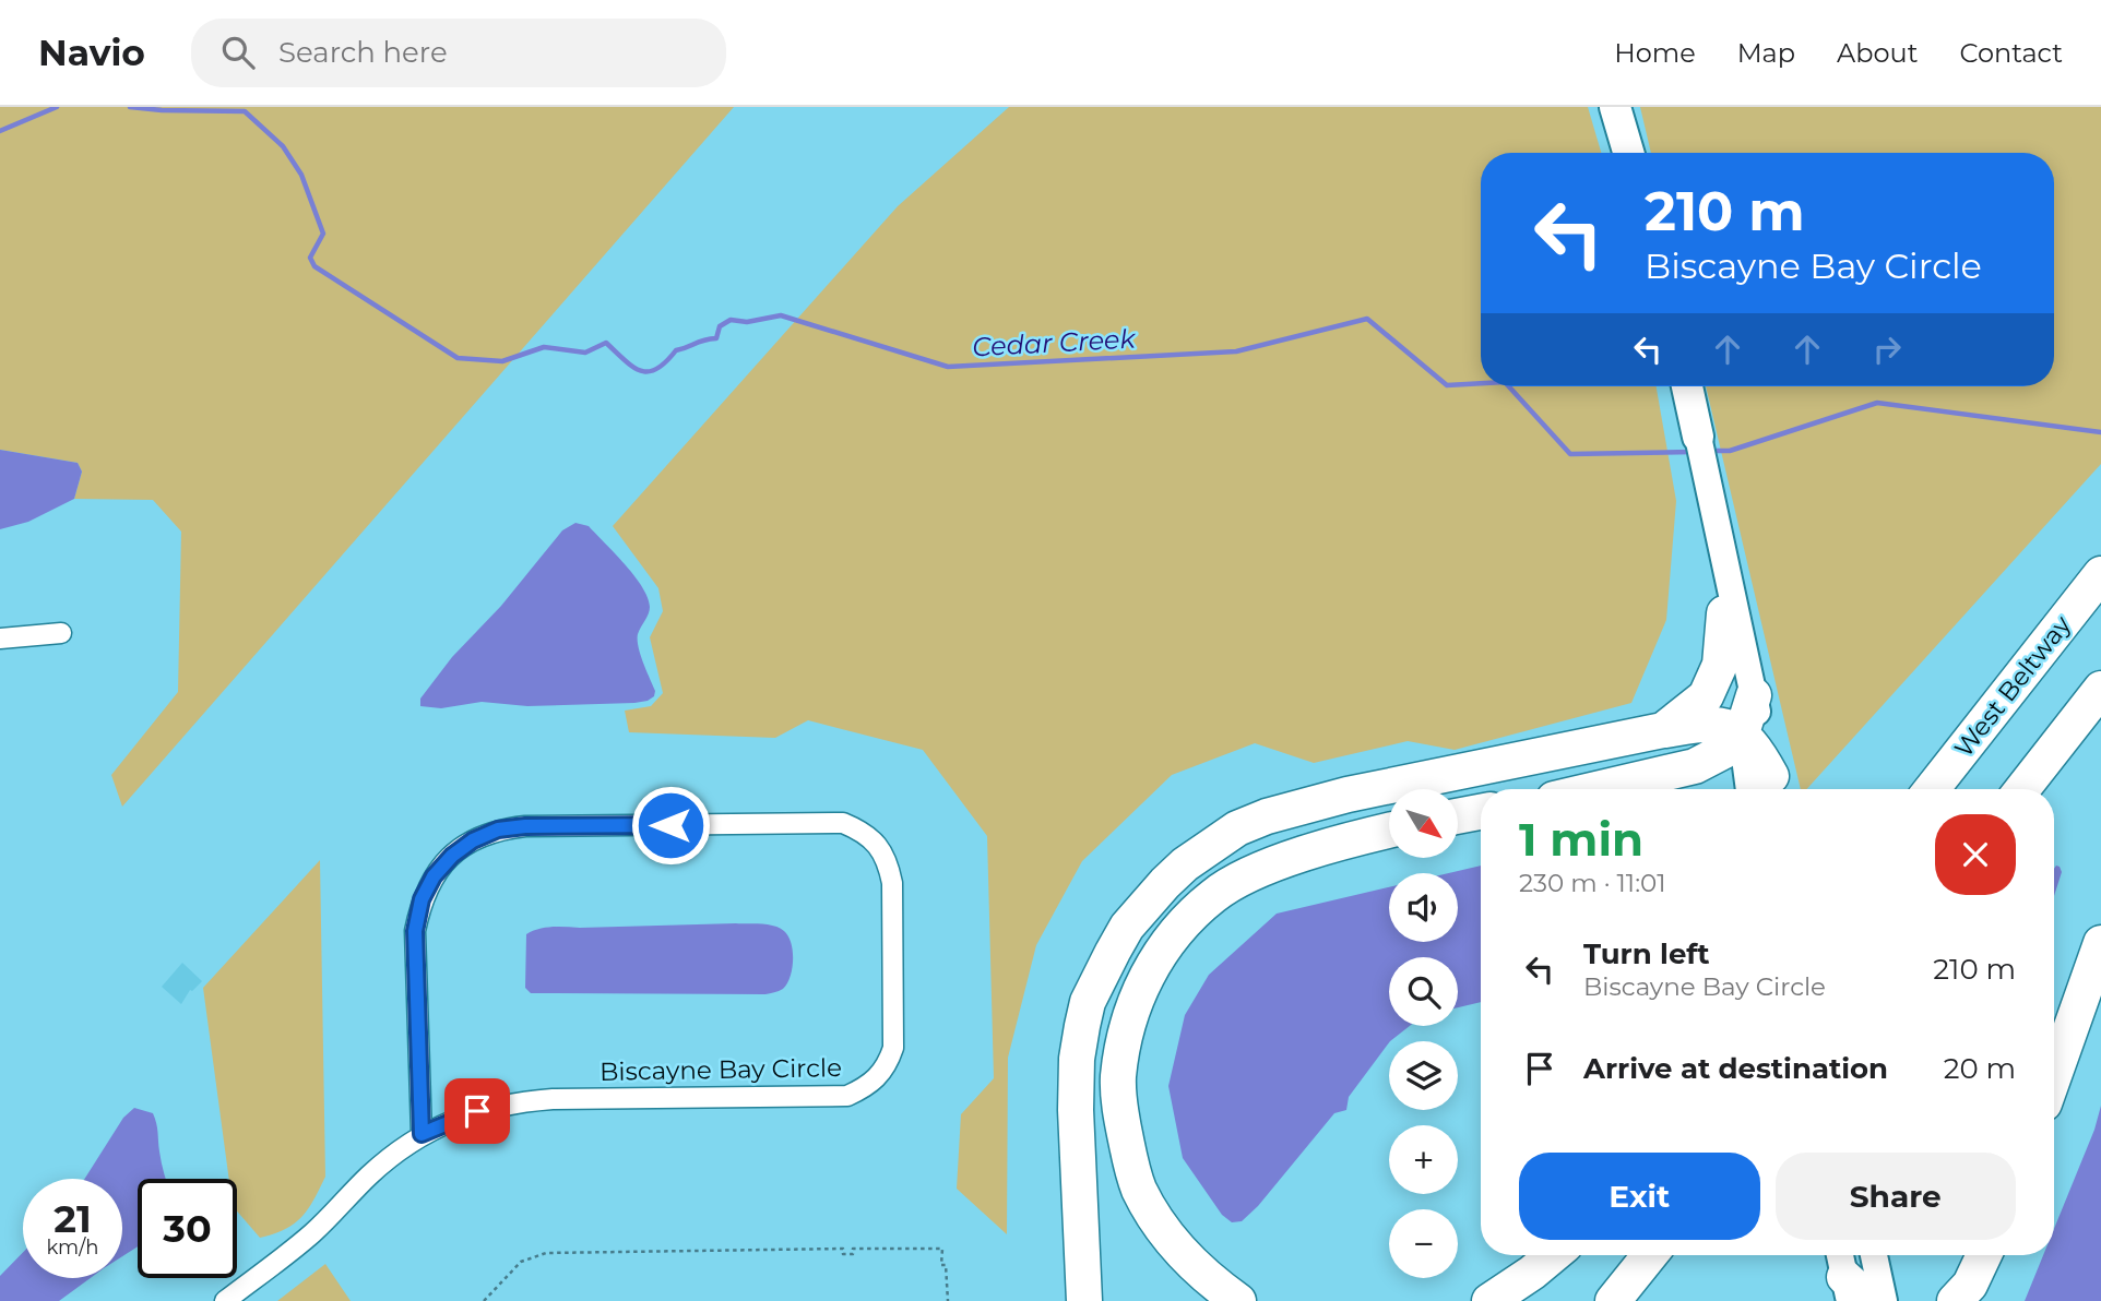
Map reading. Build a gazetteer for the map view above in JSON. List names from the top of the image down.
{
  "streets": {
    "highway": ["West Beltway"],
    "street": ["Biscayne Bay Circle"]
  },
  "water": ["Cedar Creek"],
  "north": "bottom right",
  "page": {
    "header": "Navio",
    "search": "Search here",
    "nav": [
      "Home",
      "Map",
      "About",
      "Contact"
    ],
    "turn": ["210 m", "Biscayne Bay Circle"],
    "map_buttons": ["+", "−"],
    "heading": ["1 min", "230 m · 11:01"],
    "list": [
      {
        "name": "Turn left",
        "note": "Biscayne Bay Circle",
        "value": "210 m"
      },
      {
        "name": "Arrive at destination",
        "value": "20 m"
      }
    ],
    "buttons": ["Exit", "Share"],
    "speed": "21 km/h",
    "limit": "30"
  }
}
